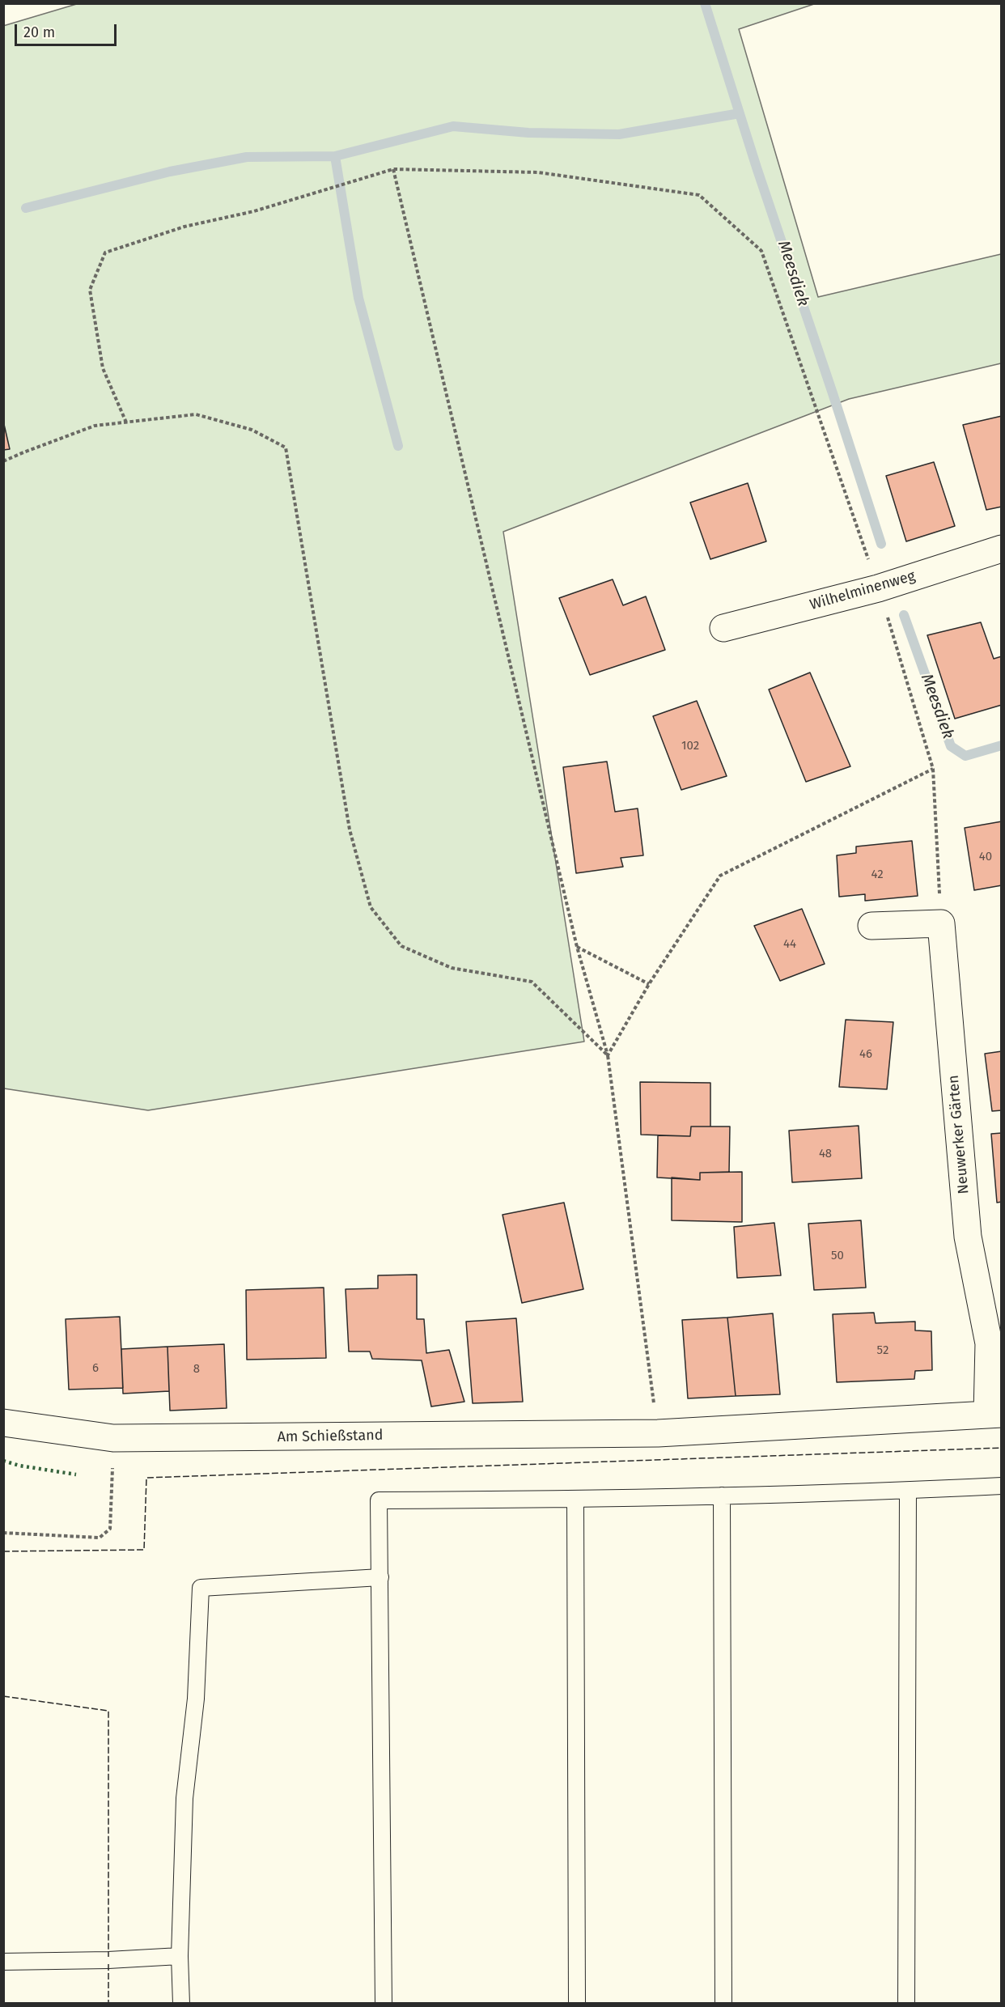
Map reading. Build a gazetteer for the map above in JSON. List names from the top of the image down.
{
  "streets": {
    "street": ["Wilhelminenweg", "Neuwerker Gärten", "Am Schießstand"]
  },
  "crossings": [
    ["Neuwerker Gärten", "Am Schießstand"]
  ],
  "water": ["Meesdiek"],
  "house_numbers": [
    "102",
    "40",
    "42",
    "44",
    "46",
    "48",
    "50",
    "52",
    "6",
    "8"
  ],
  "scale_bar": "20 m"
}
